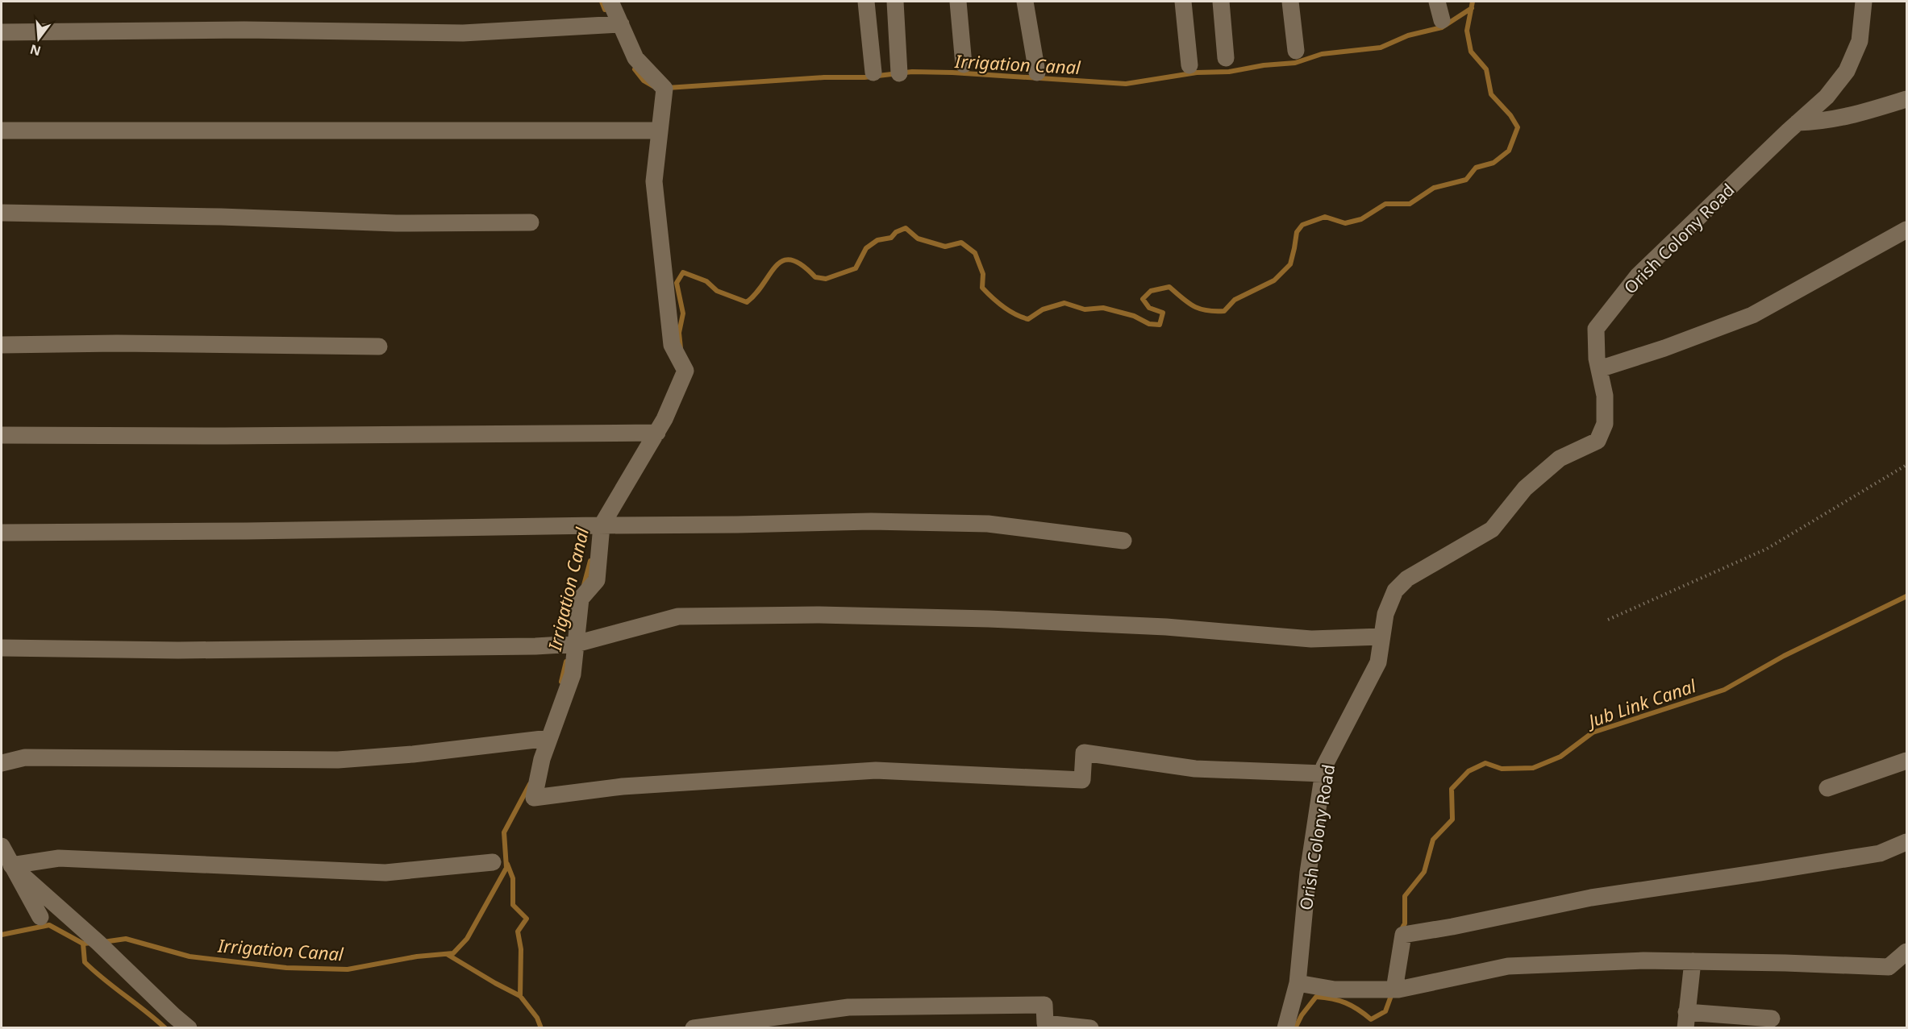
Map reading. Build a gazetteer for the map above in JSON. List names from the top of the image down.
{
  "streets": {
    "street": ["Orish Colony Road"]
  },
  "water": ["Irrigation Canal", "Jub Link Canal"],
  "north": "bottom"
}
